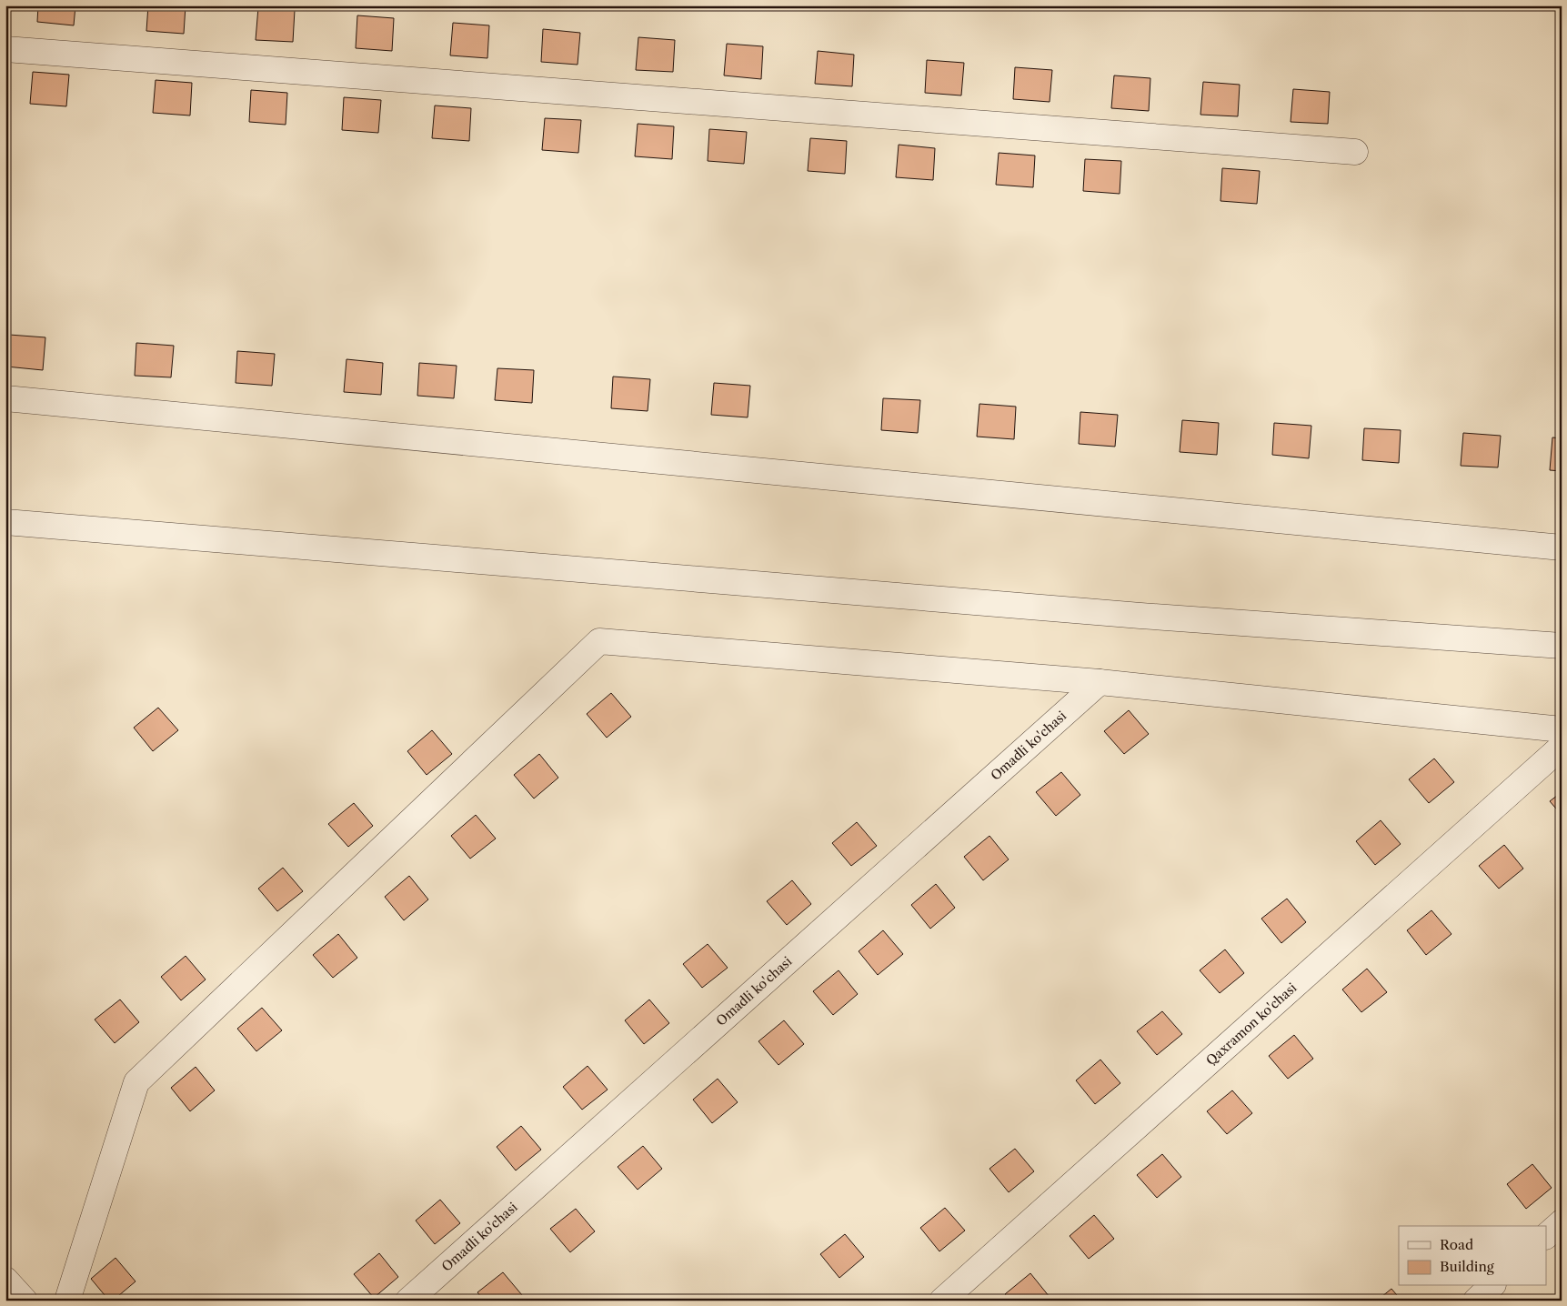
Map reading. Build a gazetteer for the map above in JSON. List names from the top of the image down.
{
  "streets": {
    "street": ["Omadli ko'chasi", "Qaxramon ko'chasi"]
  },
  "legend": ["Road", "Building"]
}
